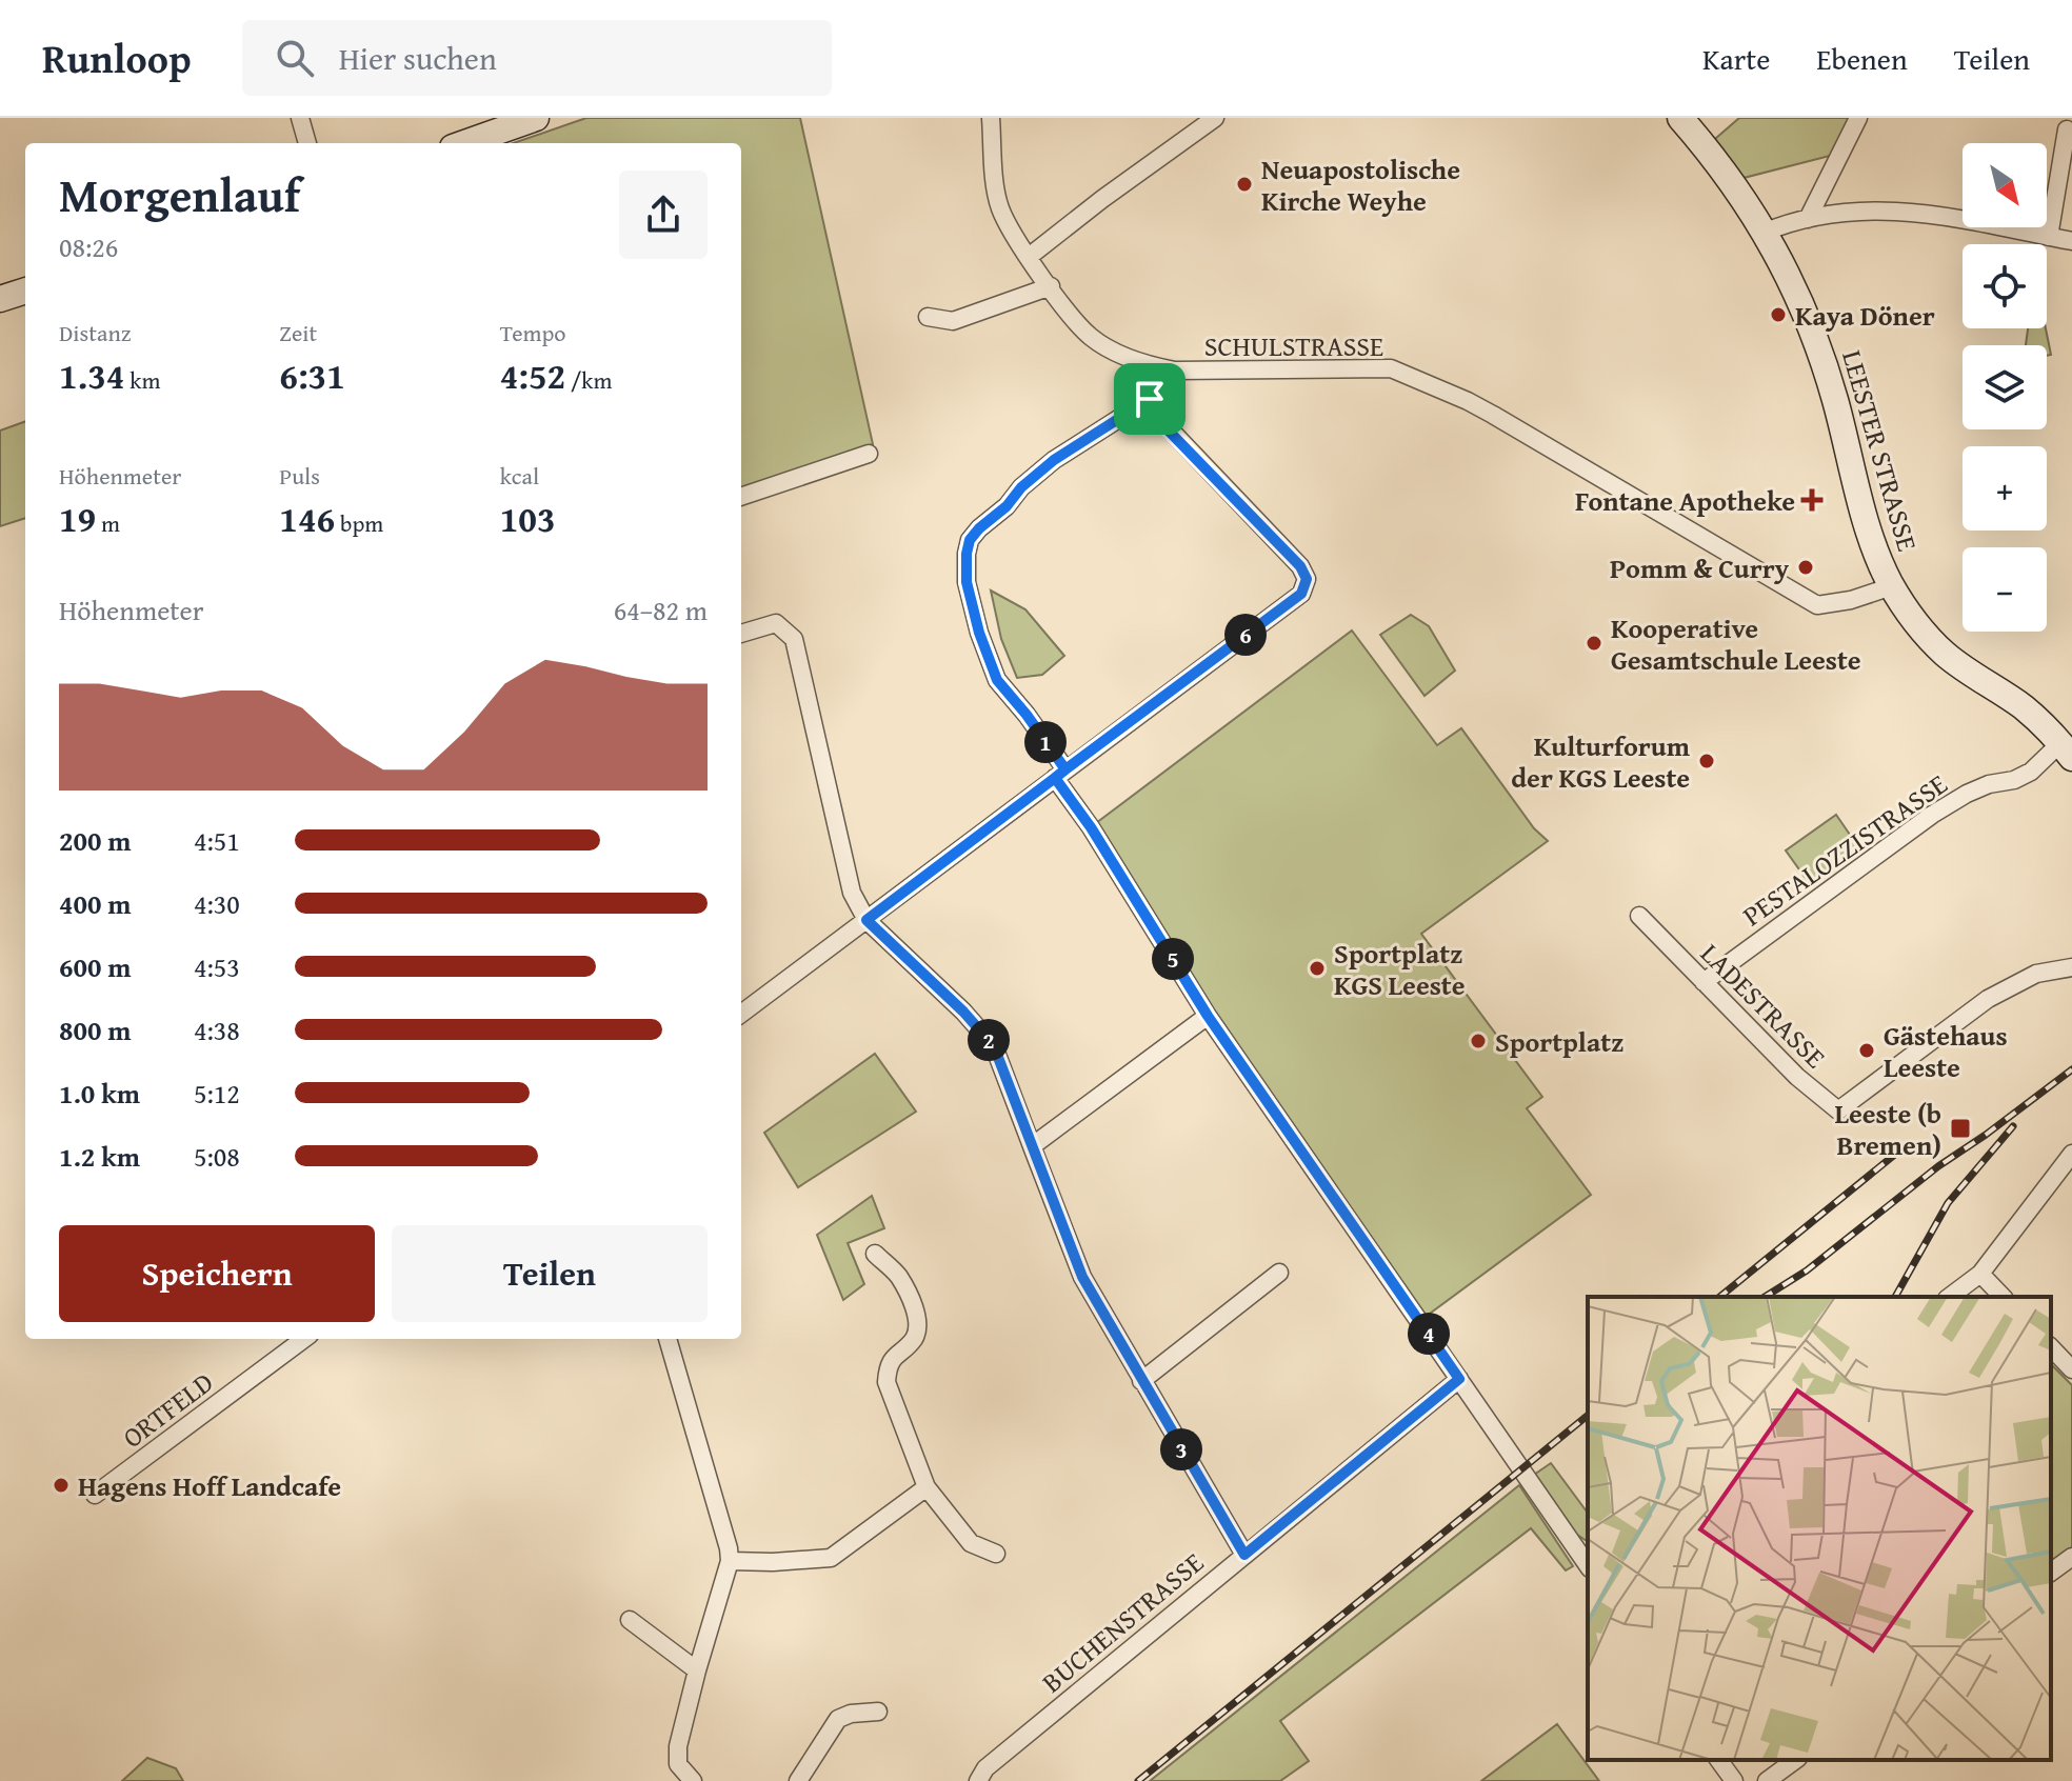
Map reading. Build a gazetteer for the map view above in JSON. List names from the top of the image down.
{
  "streets": {
    "street": [
      "SCHULSTRASSE",
      "LEESTER STRASSE",
      "PESTALOZZISTRASSE",
      "LADESTRASSE",
      "ORTFELD",
      "BUCHENSTRASSE"
    ]
  },
  "crossings": [
    ["SCHULSTRASSE", "LEESTER STRASSE"],
    ["LEESTER STRASSE", "PESTALOZZISTRASSE"],
    ["PESTALOZZISTRASSE", "LADESTRASSE"]
  ],
  "places": {
    "other": [
      "Neuapostolische Kirche Weyhe",
      "Kaya Döner",
      "Pomm & Curry",
      "Kooperative Gesamtschule Leeste",
      "Kulturforum der KGS Leeste",
      "Sportplatz KGS Leeste",
      "Sportplatz",
      "Gästehaus Leeste",
      "Hagens Hoff Landcafe"
    ],
    "health": ["Fontane Apotheke"],
    "transit": ["Leeste (b Bremen)"]
  },
  "north": "bottom right",
  "page": {
    "header": "Runloop",
    "search": "Hier suchen",
    "nav": ["Karte", "Ebenen", "Teilen"],
    "map_buttons": ["+", "−"],
    "heading": ["Morgenlauf", "08:26"],
    "stats": [
      ["Distanz", "1.34 km"],
      ["Zeit", "6:31"],
      ["Tempo", "4:52 /km"],
      ["Höhenmeter", "19 m"],
      ["Puls", "146 bpm"],
      ["kcal", "103"]
    ],
    "chart": ["Höhenmeter", "64–82 m"],
    "pins": [
      "6",
      "1",
      "5",
      "2",
      "4",
      "3"
    ],
    "list": [
      {
        "name": "200 m",
        "note": "4:51"
      },
      {
        "name": "400 m",
        "note": "4:30"
      },
      {
        "name": "600 m",
        "note": "4:53"
      },
      {
        "name": "800 m",
        "note": "4:38"
      },
      {
        "name": "1.0 km",
        "note": "5:12"
      },
      {
        "name": "1.2 km",
        "note": "5:08"
      }
    ],
    "buttons": ["Speichern", "Teilen"]
  }
}
